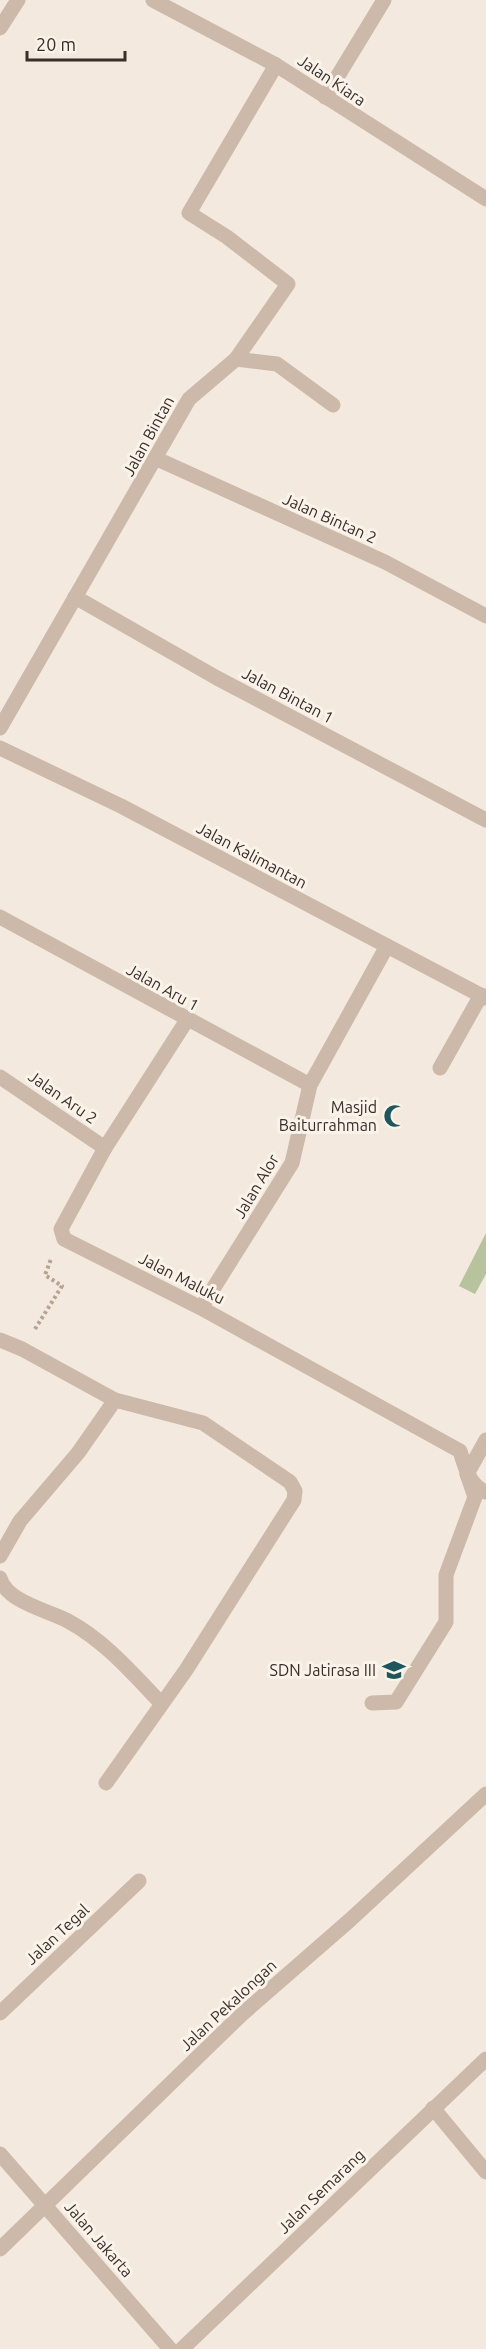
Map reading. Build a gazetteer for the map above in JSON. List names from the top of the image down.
{
  "streets": {
    "street": [
      "Jalan Kiara",
      "Jalan Bintan",
      "Jalan Bintan 2",
      "Jalan Bintan 1",
      "Jalan Kalimantan",
      "Jalan Aru 1",
      "Jalan Aru 2",
      "Jalan Alor",
      "Jalan Maluku",
      "Jalan Tegal",
      "Jalan Pekalongan",
      "Jalan Semarang",
      "Jalan Jakarta"
    ]
  },
  "crossings": [
    ["Jalan Kiara", "Jalan Bintan"],
    ["Jalan Bintan", "Jalan Bintan 2"],
    ["Jalan Bintan", "Jalan Bintan 1"],
    ["Jalan Kalimantan", "Jalan Alor"],
    ["Jalan Aru 1", "Jalan Alor"],
    ["Jalan Alor", "Jalan Maluku"],
    ["Jalan Pekalongan", "Jalan Jakarta"]
  ],
  "places": {
    "mosque": ["Masjid Baiturrahman"],
    "school or university": ["SDN Jatirasa III"]
  },
  "scale_bar": "20 m"
}
